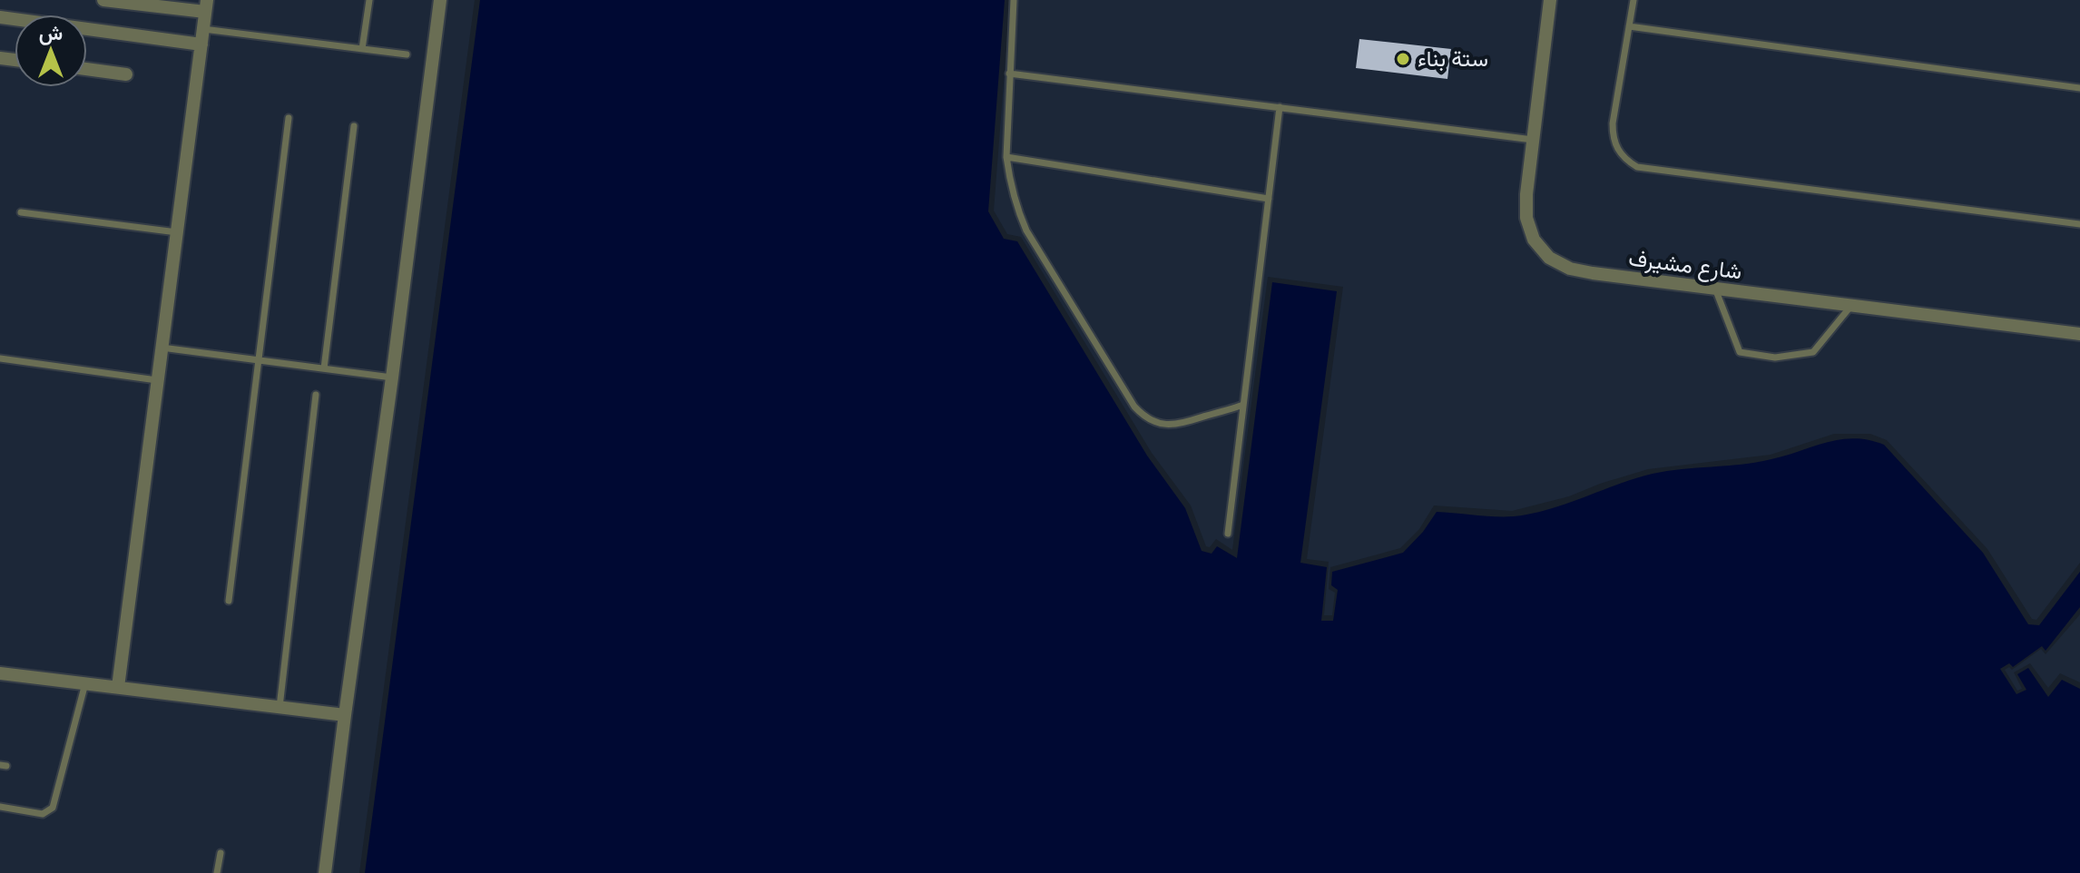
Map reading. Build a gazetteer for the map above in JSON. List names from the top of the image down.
{
  "streets": {
    "street": ["شارع مشيرف"]
  },
  "places": ["ستة بناء"],
  "north": "top"
}
